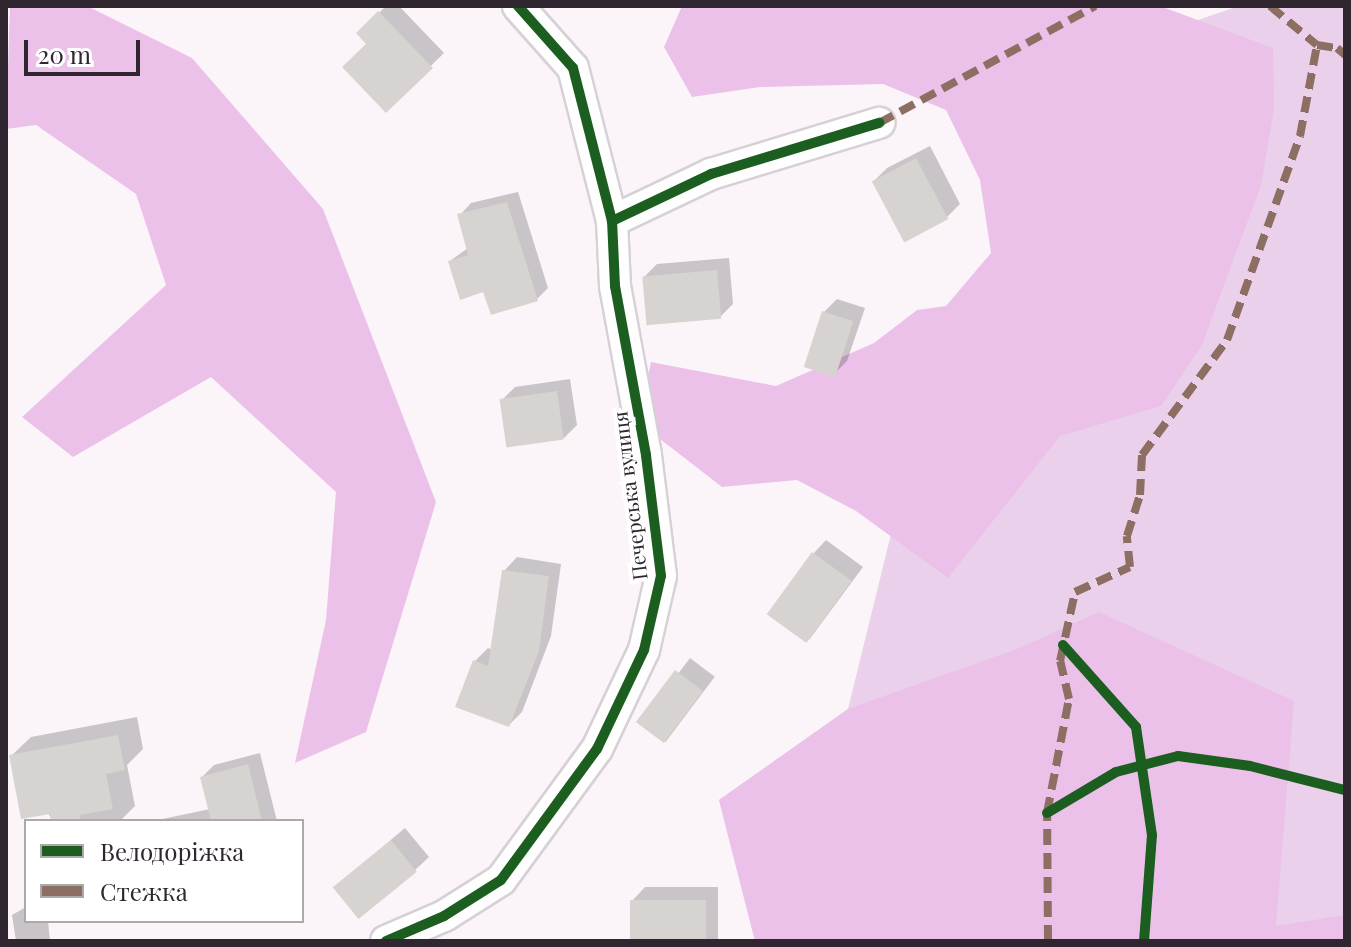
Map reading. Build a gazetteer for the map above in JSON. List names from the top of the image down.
{
  "streets": {
    "street": ["Печерська вулиця"]
  },
  "legend": ["Велодоріжка", "Стежка"],
  "scale_bar": "20 m"
}
